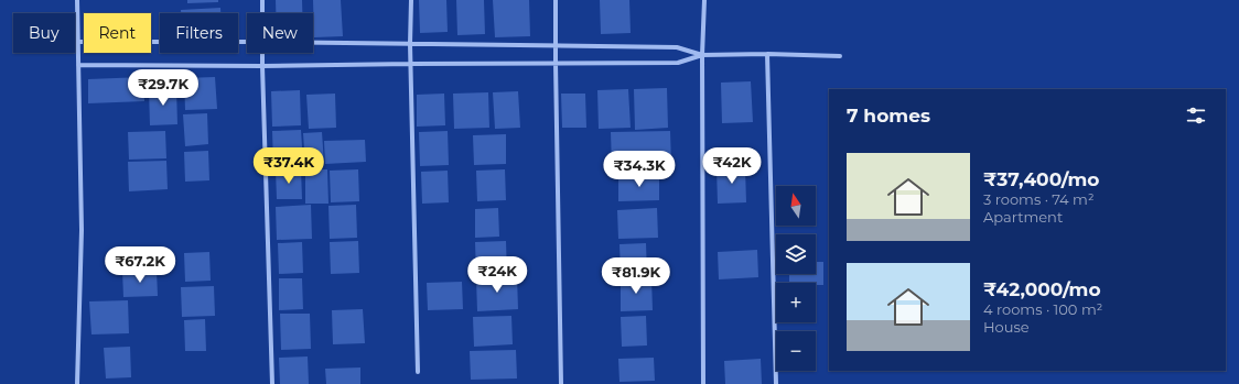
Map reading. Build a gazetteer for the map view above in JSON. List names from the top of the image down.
{
  "north": "top",
  "page": {
    "chip": [
      "Buy",
      "Rent",
      "Filters",
      "New"
    ],
    "price": [
      "₹29.7K",
      "₹37.4K",
      "₹42K",
      "₹34.3K",
      "₹67.2K",
      "₹24K",
      "₹81.9K"
    ],
    "heading": "7 homes",
    "list": [
      {
        "name": "₹37,400/mo",
        "note": "3 rooms · 74 m² · Apartment"
      },
      {
        "name": "₹42,000/mo",
        "note": "4 rooms · 100 m² · House"
      }
    ],
    "map_buttons": ["+", "−"]
  }
}
